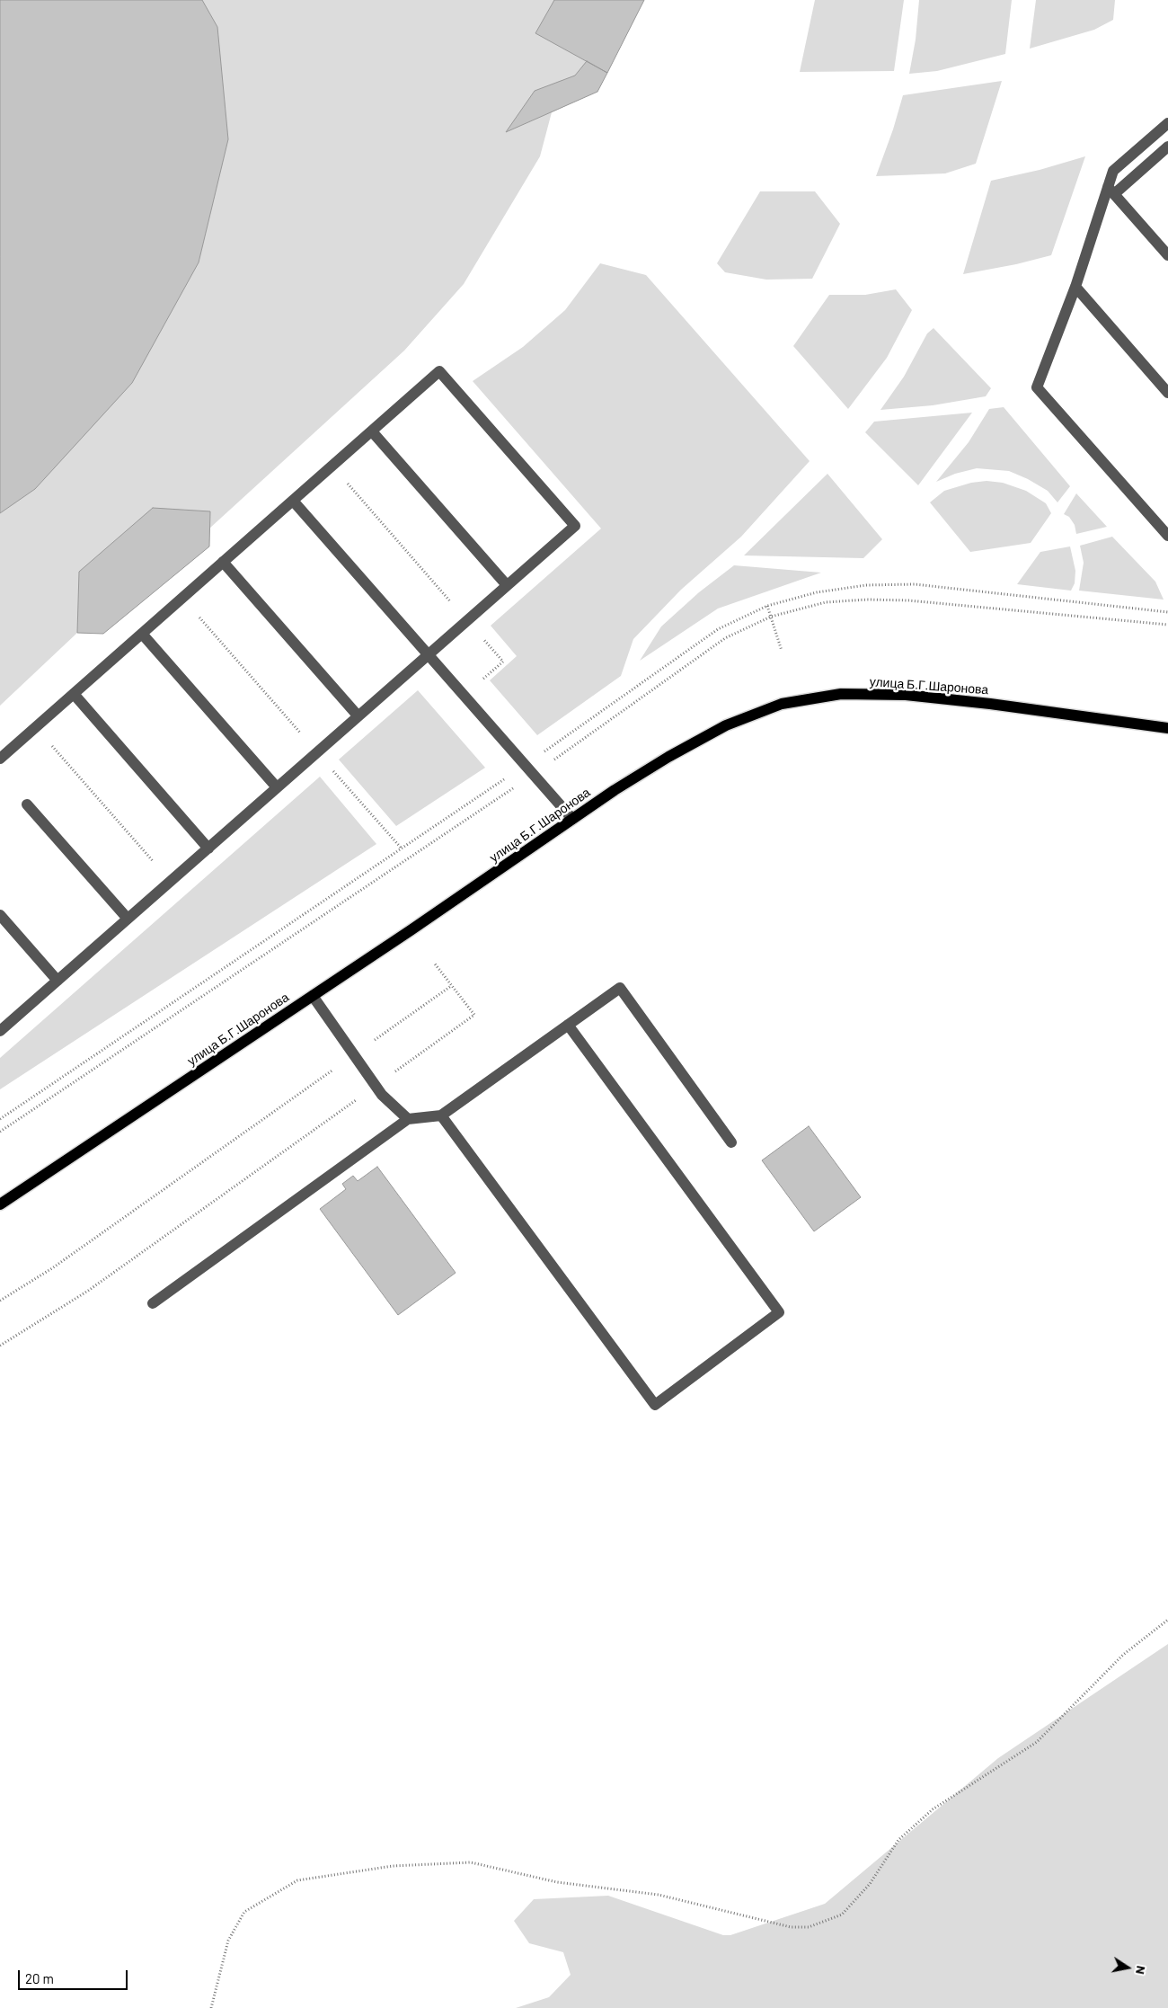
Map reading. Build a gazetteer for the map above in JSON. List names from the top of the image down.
{
  "streets": {
    "main road": ["улица Б.Г.Шаронова"]
  },
  "scale_bar": "20 m",
  "north": "right"
}
